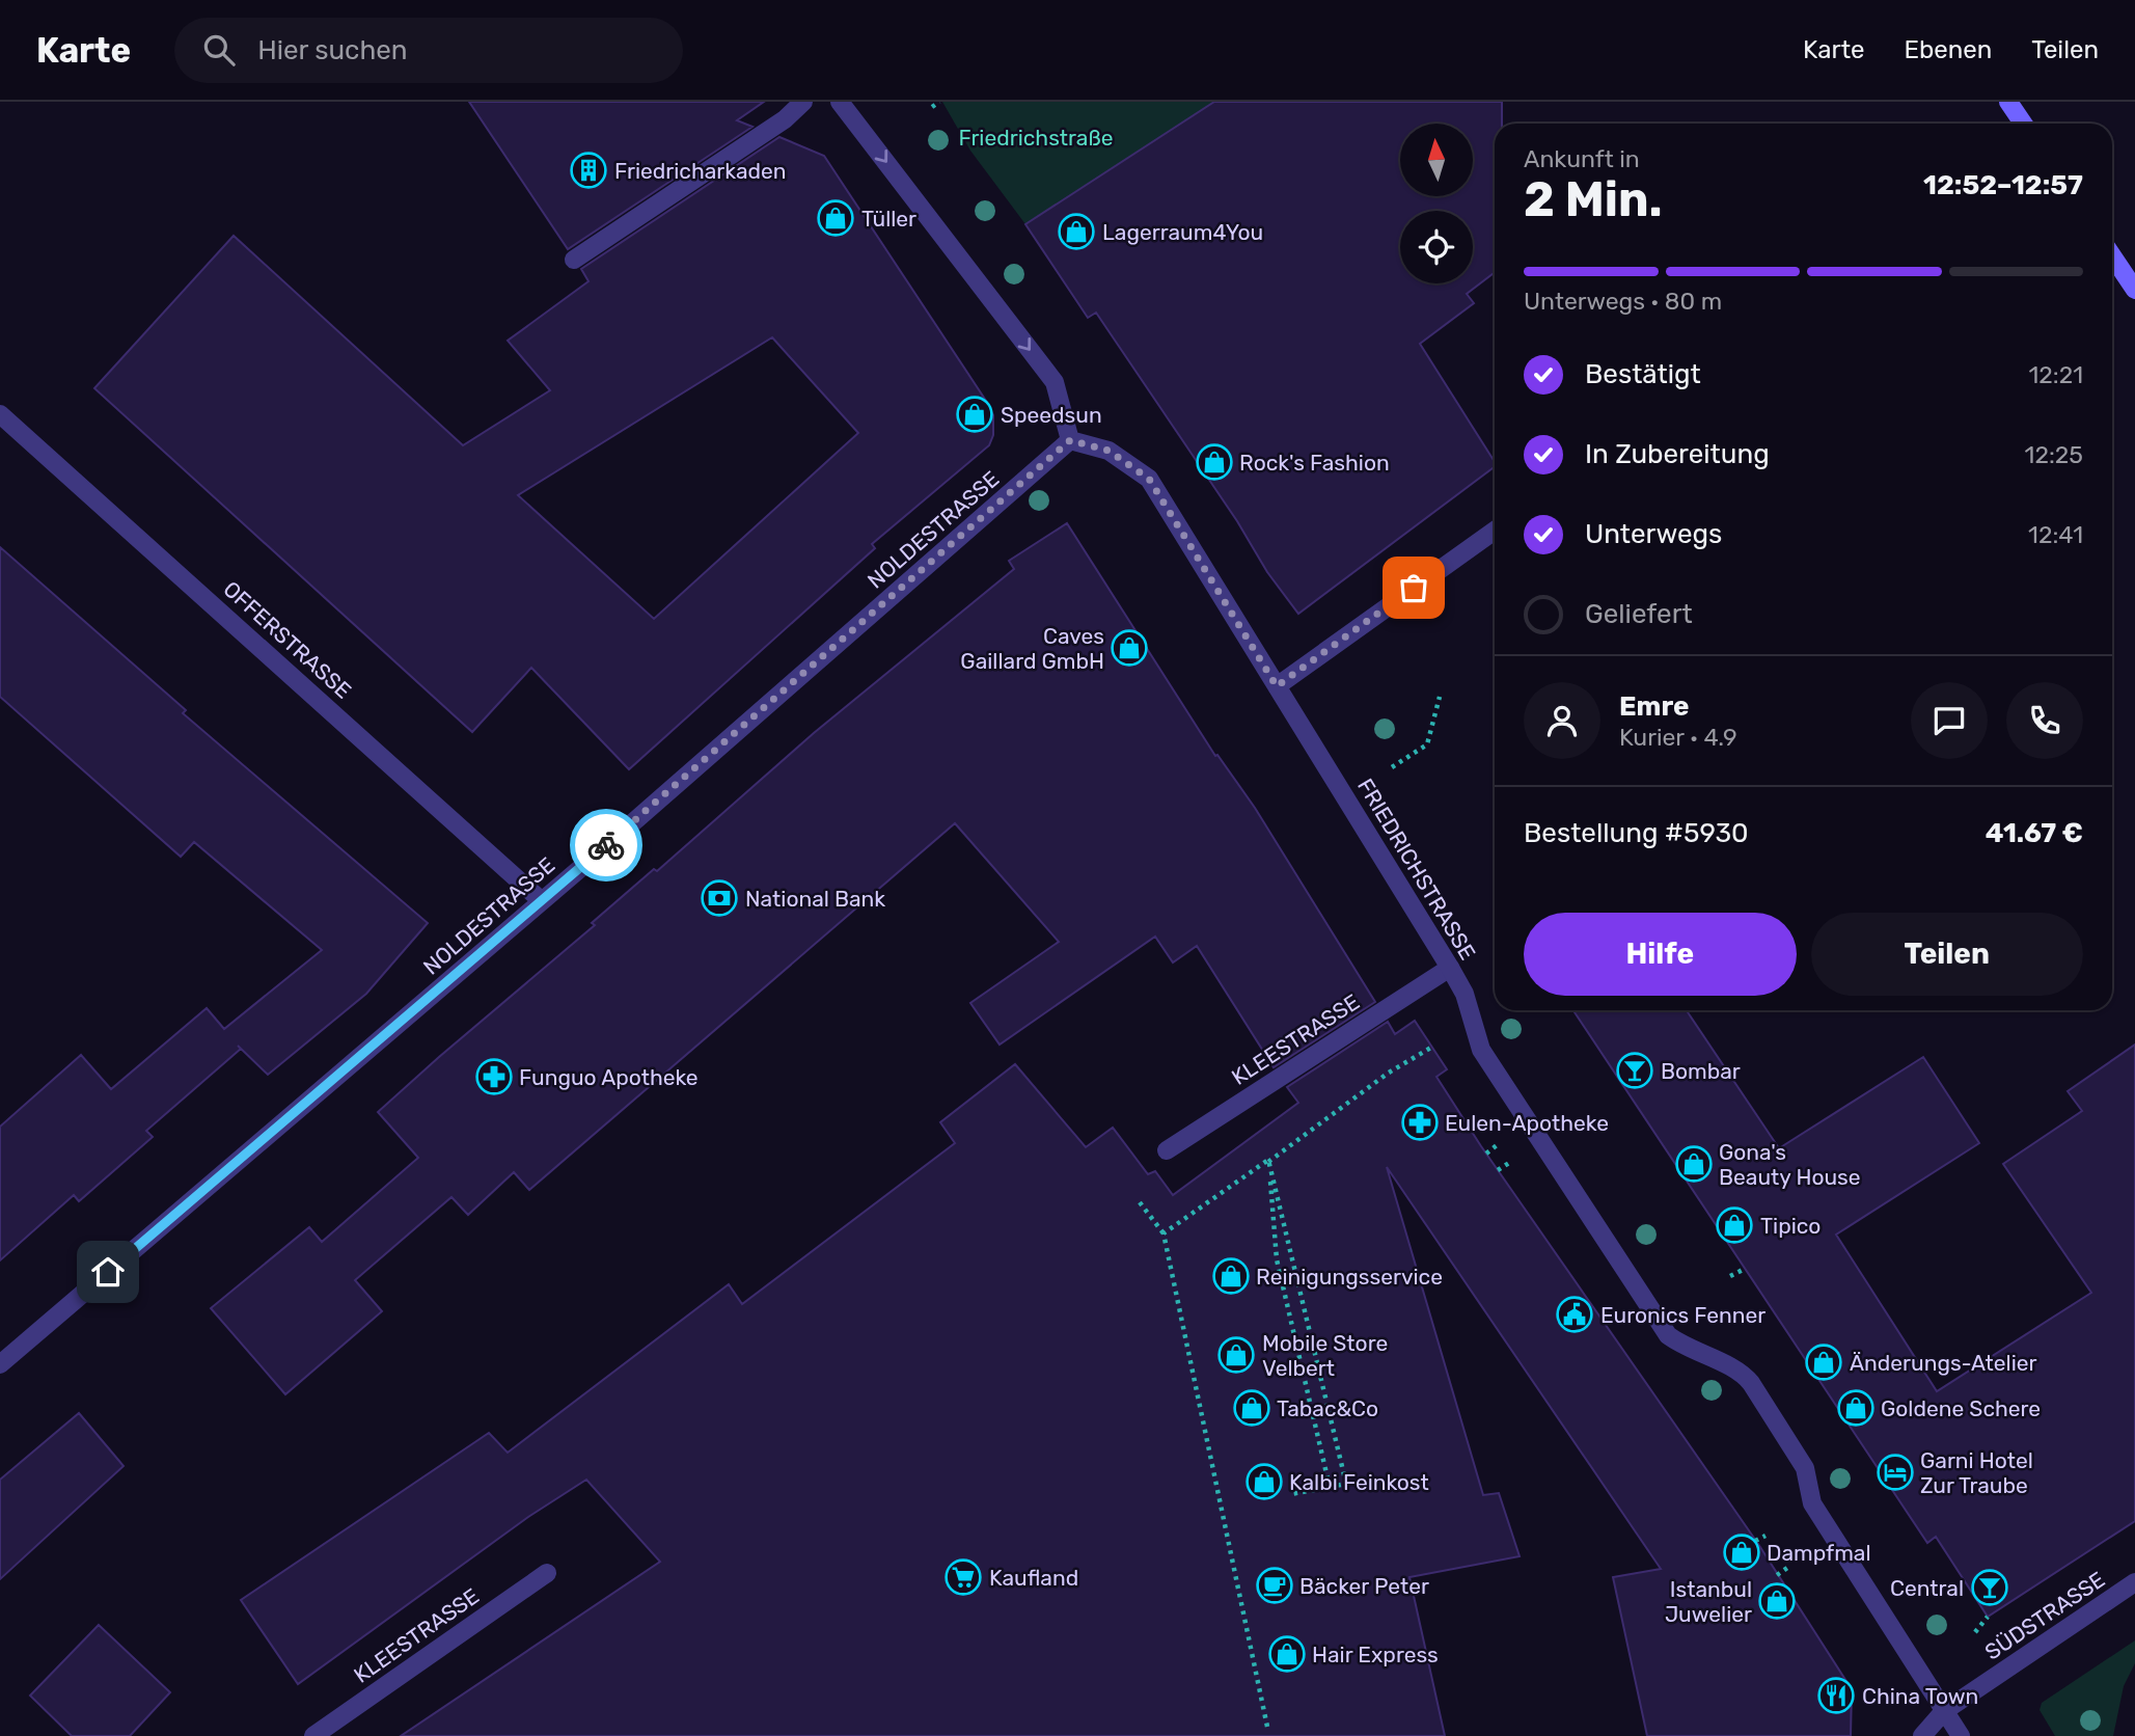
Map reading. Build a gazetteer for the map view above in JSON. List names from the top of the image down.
{
  "streets": {
    "street": [
      "NOLDESTRASSE",
      "OFFERSTRASSE",
      "FRIEDRICHSTRASSE",
      "KLEESTRASSE",
      "SÜDSTRASSE"
    ]
  },
  "crossings": [
    ["NOLDESTRASSE", "OFFERSTRASSE"],
    ["NOLDESTRASSE", "FRIEDRICHSTRASSE"],
    ["FRIEDRICHSTRASSE", "KLEESTRASSE"],
    ["FRIEDRICHSTRASSE", "SÜDSTRASSE"]
  ],
  "parks": ["Friedrichstraße"],
  "places": {
    "building": ["Friedricharkaden"],
    "shop": [
      "Tüller",
      "Lagerraum4You",
      "Speedsun",
      "Rock's Fashion",
      "Caves Gaillard GmbH",
      "Gona's Beauty House",
      "Tipico",
      "Reinigungsservice",
      "Mobile Store Velbert",
      "Änderungs-Atelier",
      "Tabac&Co",
      "Goldene Schere",
      "Kalbi Feinkost",
      "Dampfmal",
      "Istanbul Juwelier",
      "Hair Express"
    ],
    "bank": ["National Bank"],
    "bar": ["Bombar", "Central"],
    "pharmacy": ["Funguo Apotheke", "Eulen-Apotheke"],
    "public building": ["Euronics Fenner"],
    "hotel": ["Garni Hotel Zur Traube"],
    "supermarket": ["Kaufland"],
    "cafe": ["Bäcker Peter"],
    "restaurant": ["China Town"]
  },
  "north": "top",
  "page": {
    "header": "Karte",
    "search": "Hier suchen",
    "nav": ["Karte", "Ebenen", "Teilen"],
    "heading": ["2 Min.", "Ankunft in", "12:52–12:57"],
    "panel": [
      "Emre",
      "Kurier · 4.9",
      "Bestellung #5930",
      "41.67 €"
    ],
    "bar": "Unterwegs · 80 m",
    "list": [
      ["Bestätigt", "12:21"],
      ["In Zubereitung", "12:25"],
      ["Unterwegs", "12:41"],
      "Geliefert"
    ],
    "buttons": ["Hilfe", "Teilen"]
  }
}
